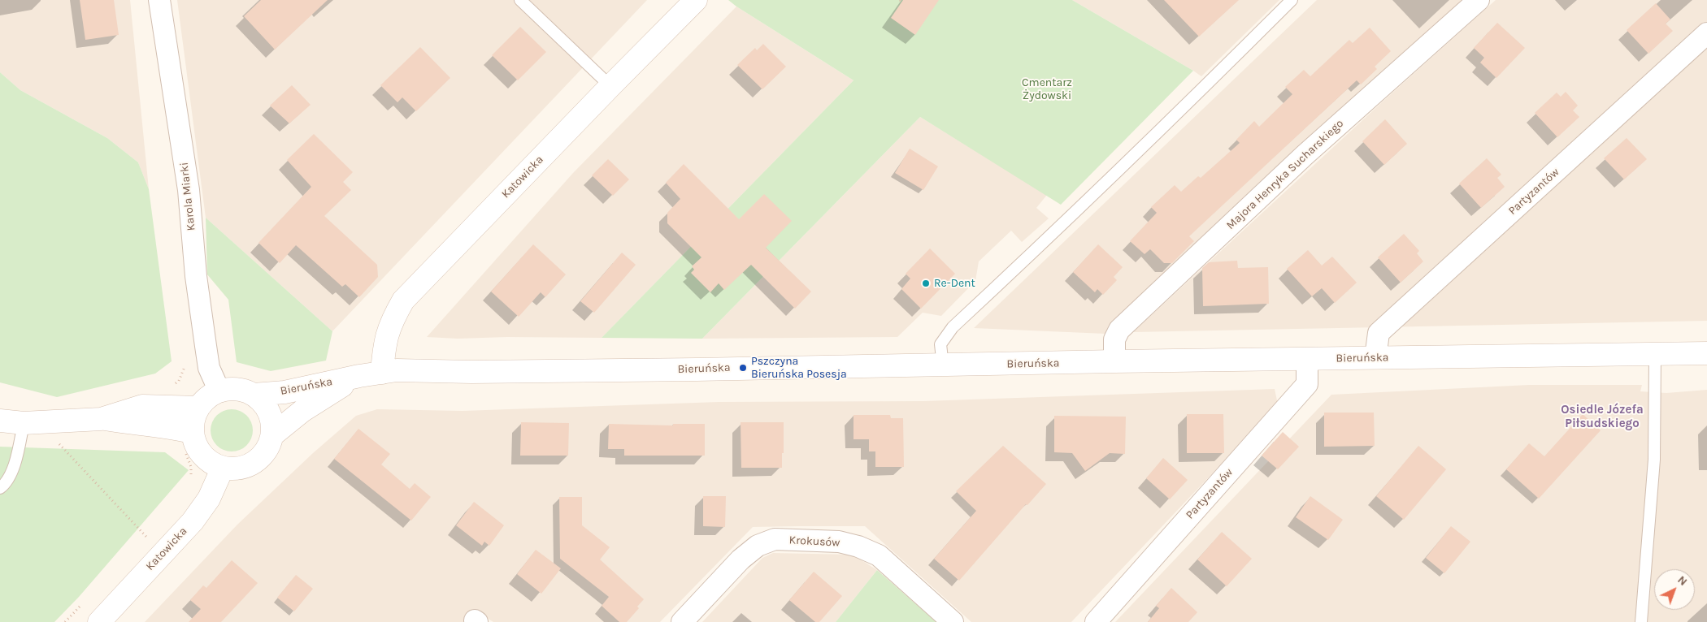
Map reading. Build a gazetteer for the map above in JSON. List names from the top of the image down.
{
  "streets": {
    "street": [
      "Majora Henryka Sucharskiego",
      "Katowicka",
      "Partyzantów",
      "Karola Miarki",
      "Bieruńska",
      "Krokusów"
    ]
  },
  "crossings": [
    ["Majora Henryka Sucharskiego", "Bieruńska"],
    ["Katowicka", "Karola Miarki"],
    ["Katowicka", "Bieruńska"],
    ["Partyzantów", "Bieruńska"],
    ["Karola Miarki", "Bieruńska"]
  ],
  "districts": ["Osiedle Józefa Piłsudskiego"],
  "parks": ["Cmentarz Żydowski"],
  "places": ["Re-Dent", "Pszczyna Bieruńska Posesja"],
  "north": "top right"
}
